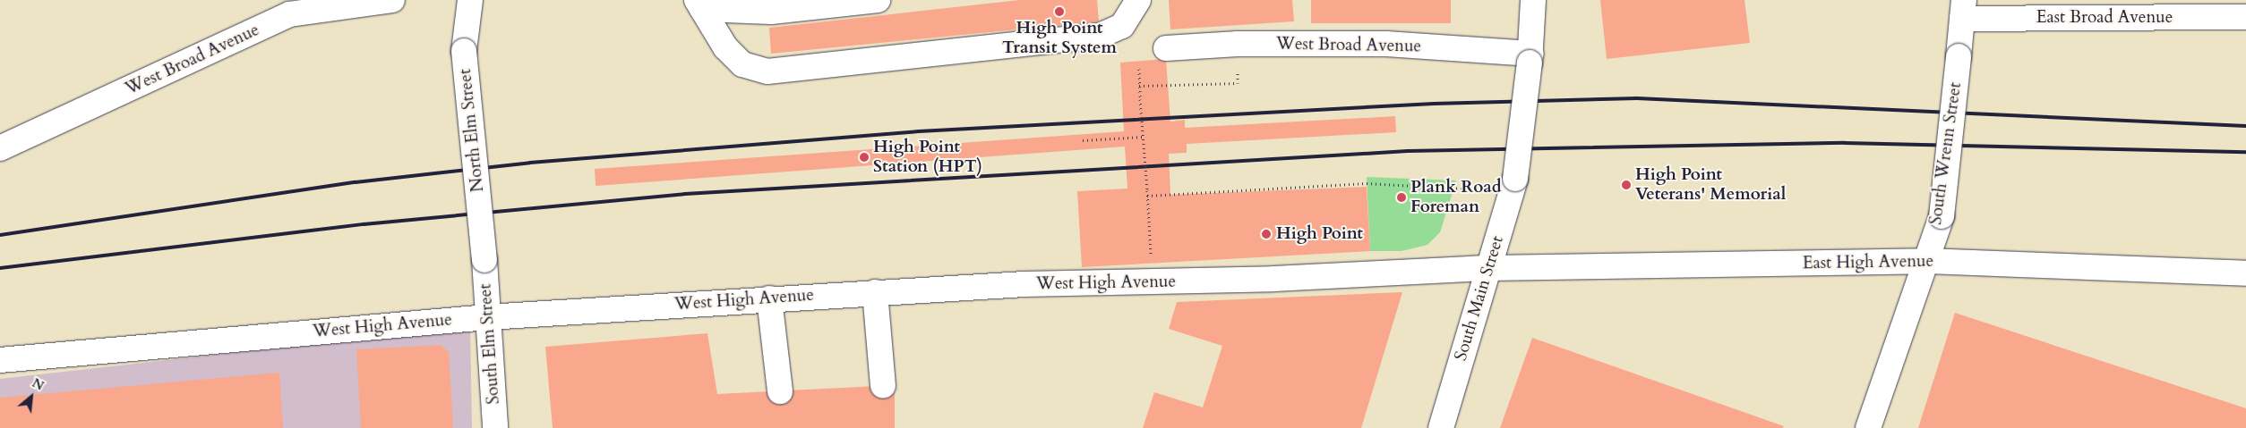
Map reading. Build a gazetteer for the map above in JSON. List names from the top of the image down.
{
  "streets": {
    "street": [
      "East Broad Avenue",
      "West Broad Avenue",
      "North Elm Street",
      "South Wrenn Street",
      "East High Avenue",
      "West High Avenue",
      "South Main Street",
      "South Elm Street"
    ]
  },
  "crossings": [
    ["East Broad Avenue", "South Wrenn Street"],
    ["West Broad Avenue", "South Main Street"],
    ["North Elm Street", "South Elm Street"],
    ["South Wrenn Street", "East High Avenue"],
    ["East High Avenue", "West High Avenue"],
    ["East High Avenue", "South Main Street"],
    ["West High Avenue", "South Main Street"],
    ["West High Avenue", "South Elm Street"]
  ],
  "places": [
    "High Point Transit System",
    "High Point Station (HPT)",
    "High Point Veterans' Memorial",
    "Plank Road Foreman",
    "High Point"
  ],
  "north": "top right"
}
